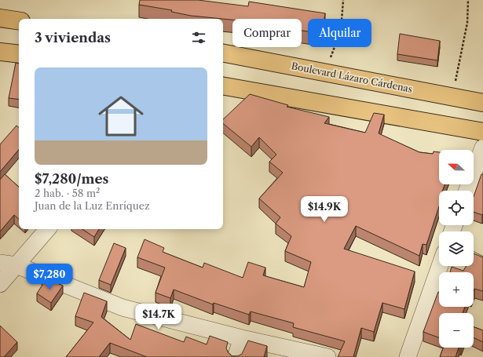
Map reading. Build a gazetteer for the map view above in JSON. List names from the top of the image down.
{
  "streets": {
    "main road": ["Boulevard Lázaro Cárdenas"]
  },
  "north": "left",
  "page": {
    "chip": ["Comprar", "Alquilar"],
    "heading": "3 viviendas",
    "list": [
      {
        "name": "$7,280/mes",
        "note": "2 hab. · 58 m² · Juan de la Luz Enríquez"
      }
    ],
    "map_buttons": ["+", "−"],
    "price": ["$14.9K", "$7,280", "$14.7K"]
  }
}
